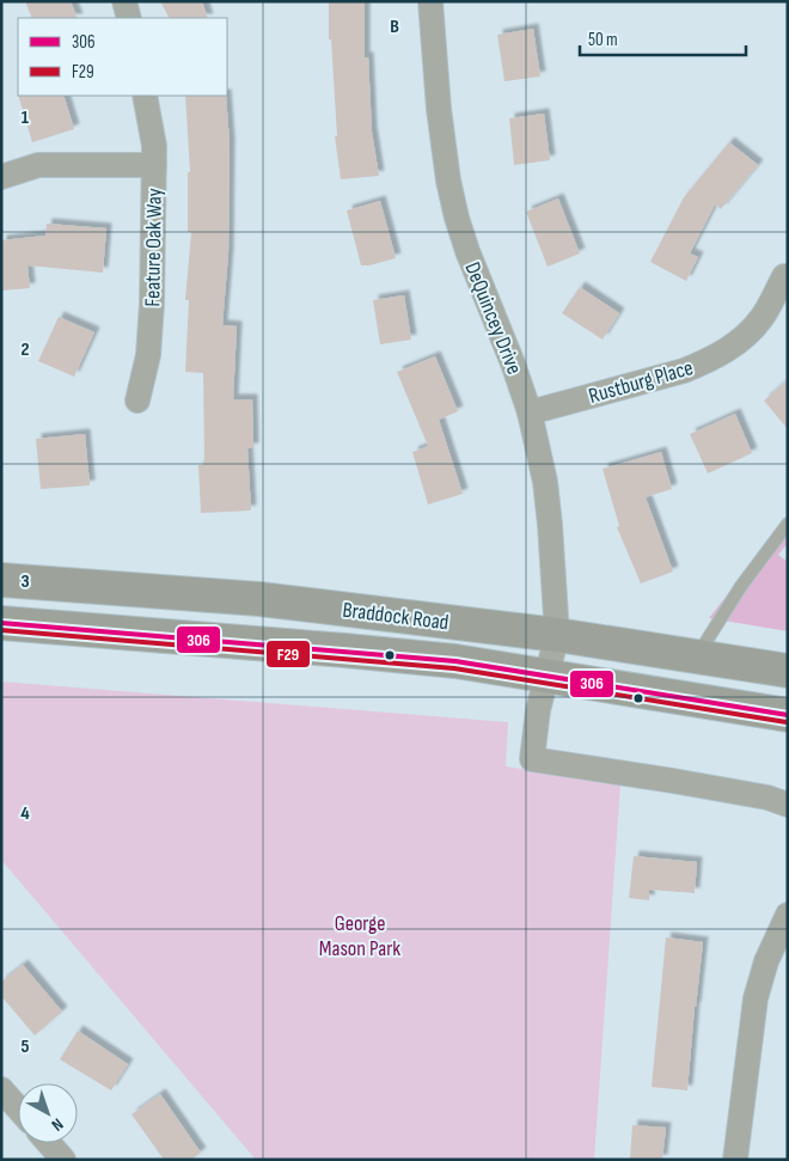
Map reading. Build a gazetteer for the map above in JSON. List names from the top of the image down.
{
  "streets": {
    "main road": ["Braddock Road"],
    "street": ["Feature Oak Way", "DeQuincey Drive", "Rustburg Place"]
  },
  "crossings": [
    ["DeQuincey Drive", "Rustburg Place"],
    ["DeQuincey Drive", "Braddock Road"]
  ],
  "parks": ["George Mason Park"],
  "lines": ["transit line 306", "transit line F29"],
  "legend": ["306", "F29"],
  "scale_bar": "50 m",
  "north": "bottom right",
  "grid": {
    "columns": ["B"],
    "rows": [
      "1",
      "2",
      "3",
      "4",
      "5"
    ]
  }
}
